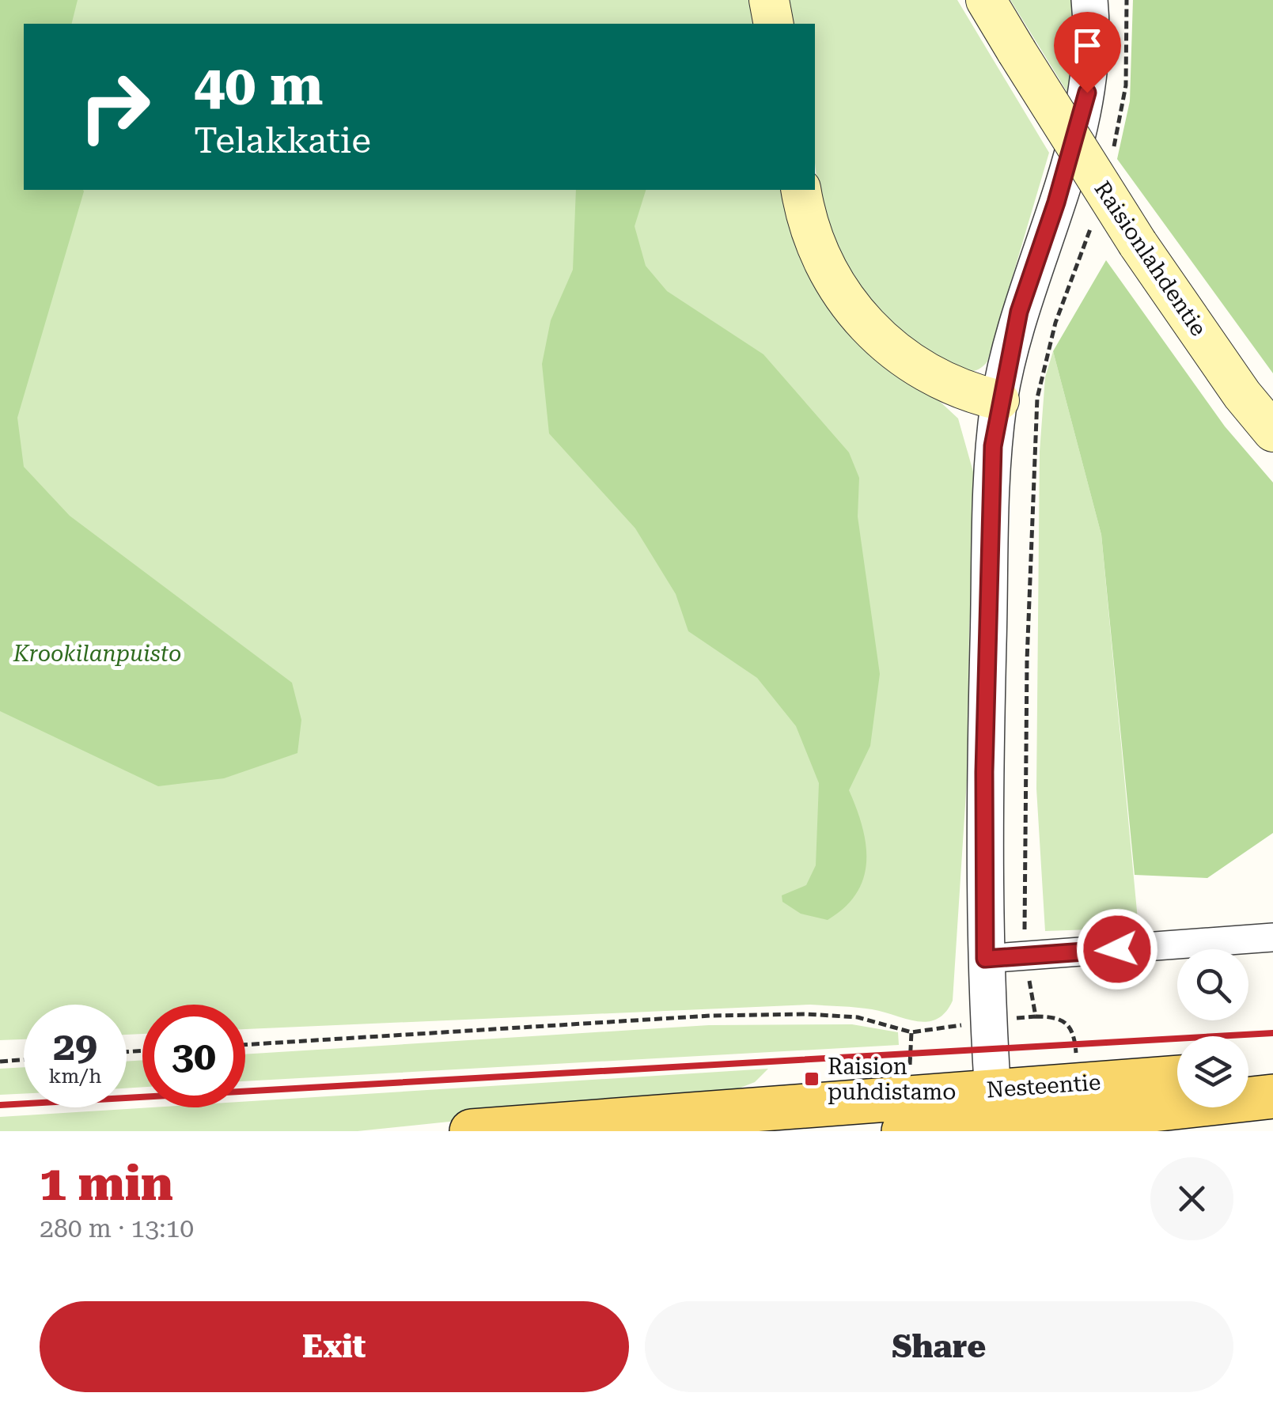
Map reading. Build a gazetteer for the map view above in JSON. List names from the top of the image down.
{
  "streets": {
    "main road": ["Raisionlahdentie", "Nesteentie"]
  },
  "parks": ["Krookilanpuisto"],
  "places": {
    "transit": ["Raision puhdistamo"]
  },
  "page": {
    "turn": ["40 m", "Telakkatie"],
    "speed": "29 km/h",
    "limit": "30",
    "heading": ["1 min", "280 m · 13:10"],
    "buttons": ["Exit", "Share"]
  }
}
